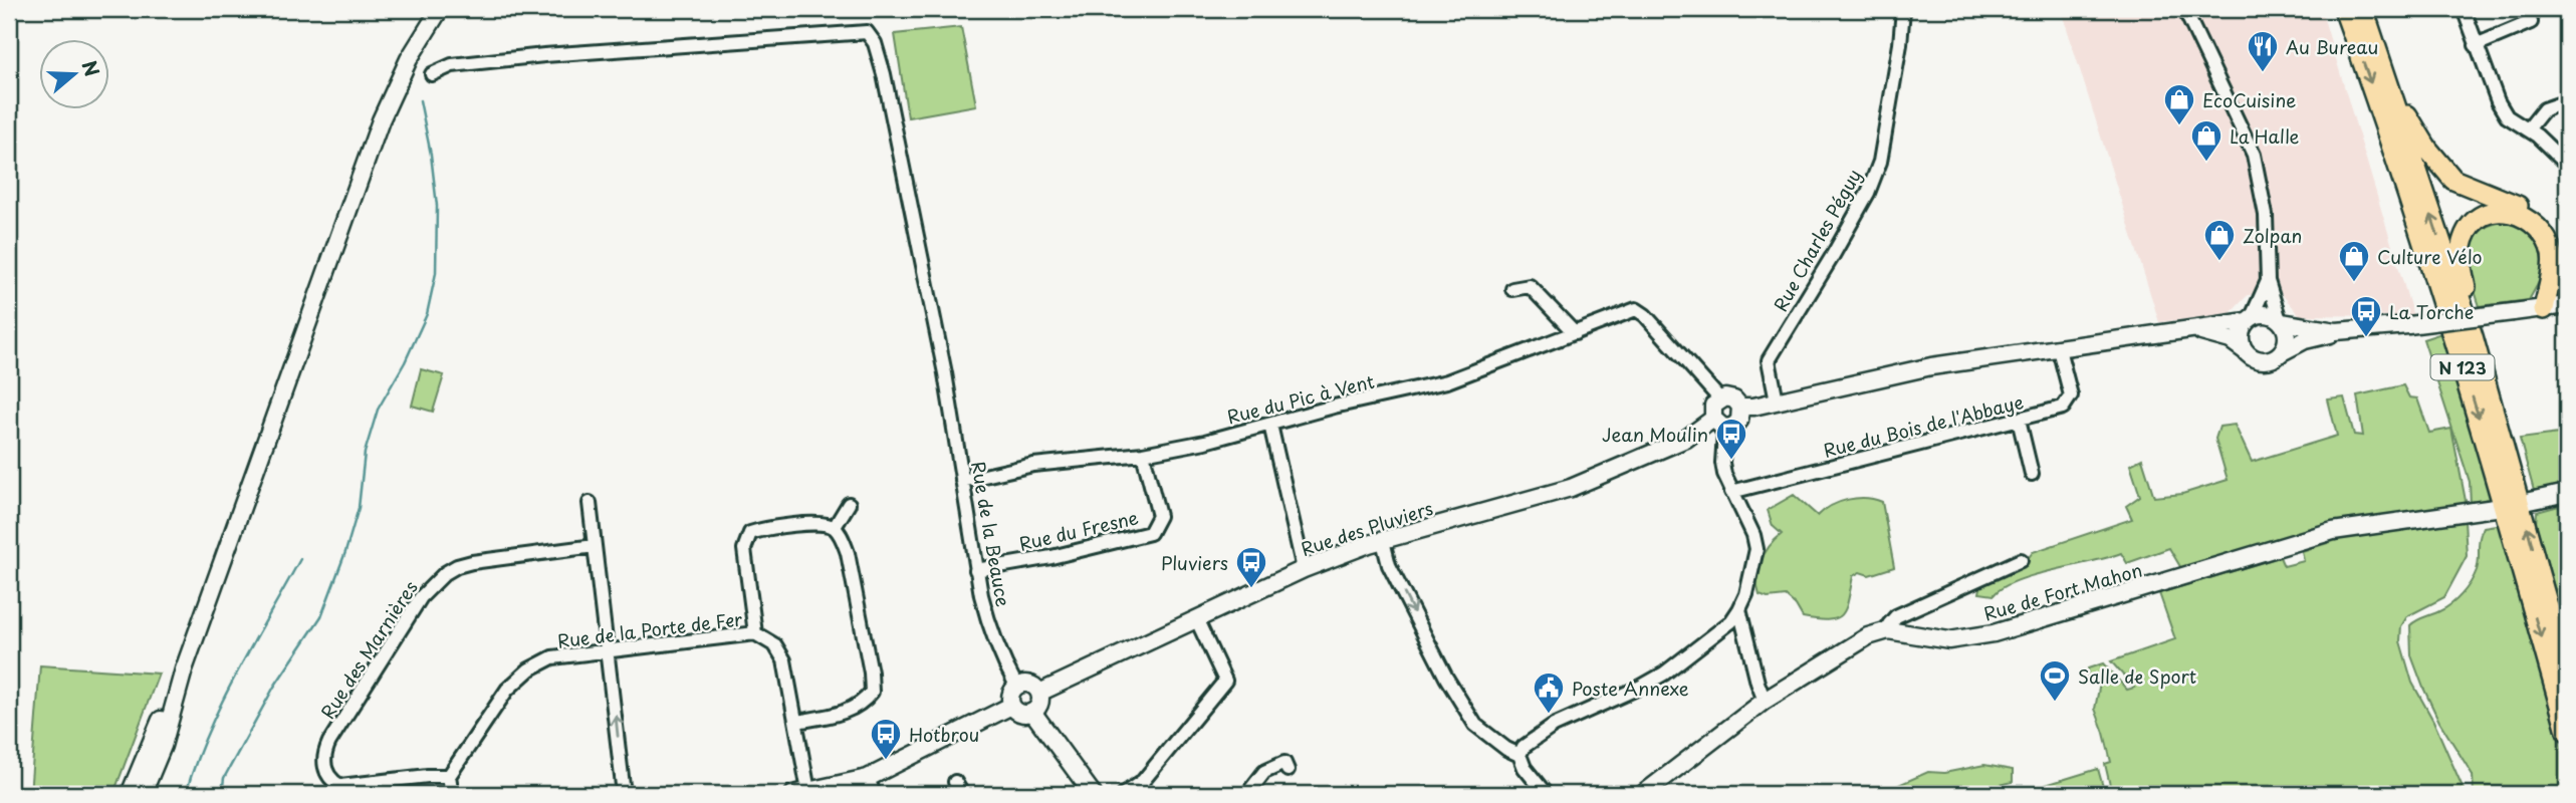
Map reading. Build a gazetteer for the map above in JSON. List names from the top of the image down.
{
  "streets": {
    "main road": ["N 123"],
    "street": [
      "Rue Charles Péguy",
      "Rue du Pic à Vent",
      "Rue du Bois de l'Abbaye",
      "Rue des Pluviers",
      "Rue du Fresne",
      "Rue de la Beauce",
      "Rue de Fort Mahon",
      "Rue de la Porte de Fer",
      "Rue des Marnières"
    ]
  },
  "crossings": [
    ["Rue du Pic à Vent", "Rue des Pluviers"],
    ["Rue du Pic à Vent", "Rue du Fresne"],
    ["Rue du Pic à Vent", "Rue de la Beauce"],
    ["Rue des Pluviers", "Rue de la Beauce"],
    ["Rue du Fresne", "Rue de la Beauce"],
    ["Rue de la Porte de Fer", "Rue des Marnières"]
  ],
  "places": {
    "restaurant": ["Au Bureau"],
    "shop": [
      "EcoCuisine",
      "La Halle",
      "Zolpan",
      "Culture Vélo"
    ],
    "bus stop": [
      "La Torche",
      "Jean Moulin",
      "Pluviers",
      "Hotbrou"
    ],
    "sports": ["Salle de Sport"],
    "public building": ["Poste Annexe"]
  },
  "north": "right"
}
